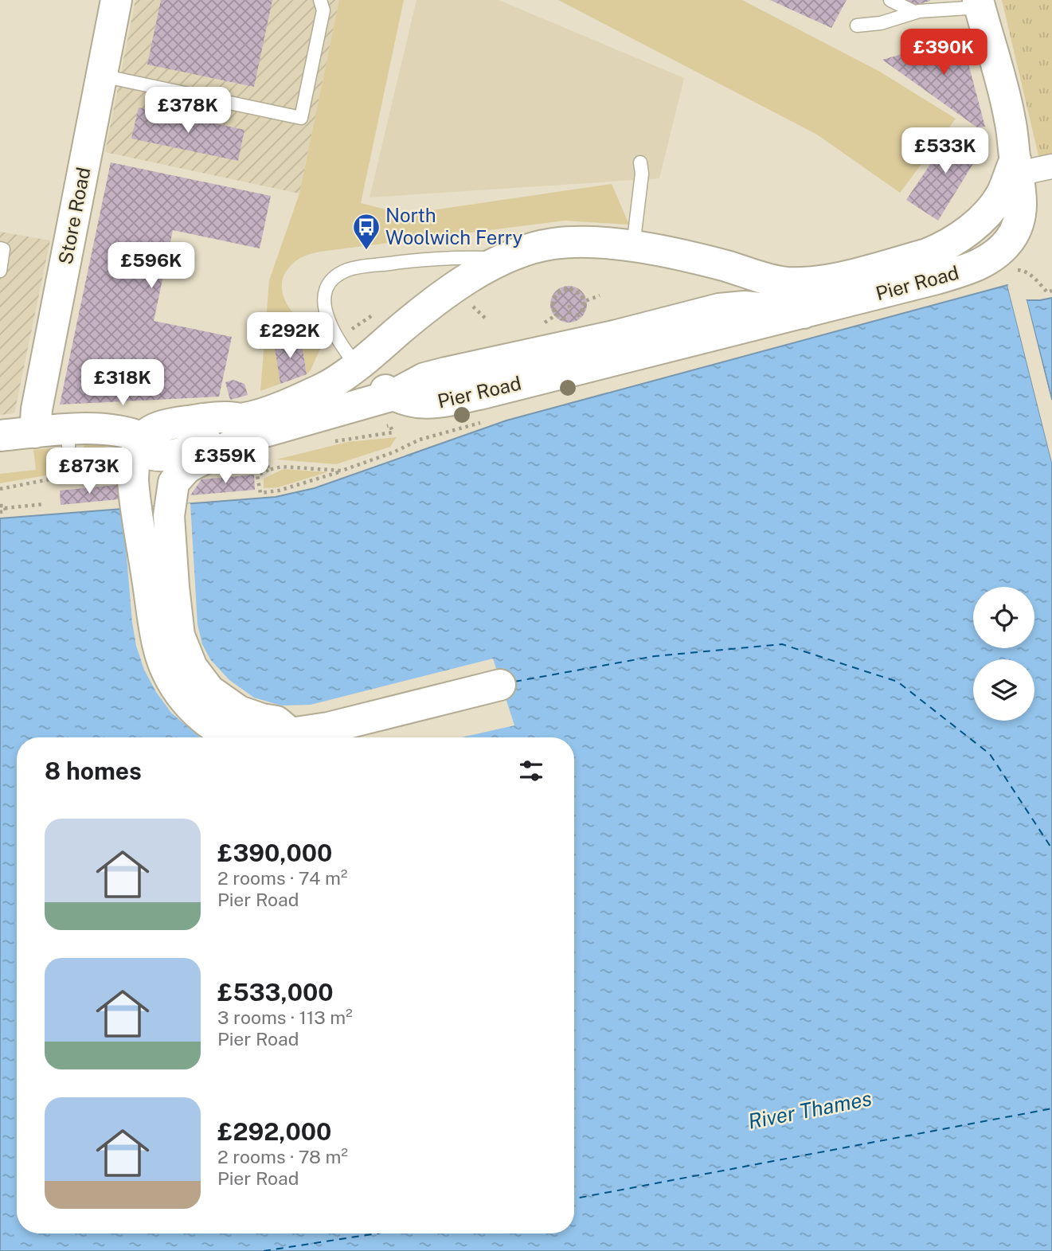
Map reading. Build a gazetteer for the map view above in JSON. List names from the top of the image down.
{
  "streets": {
    "main road": ["Store Road", "Pier Road"]
  },
  "water": ["River Thames"],
  "places": {
    "bus stop": ["North Woolwich Ferry"]
  },
  "page": {
    "price": [
      "£390K",
      "£378K",
      "£533K",
      "£596K",
      "£292K",
      "£318K",
      "£359K",
      "£873K"
    ],
    "heading": "8 homes",
    "list": [
      {
        "name": "£390,000",
        "note": "2 rooms · 74 m² · Pier Road"
      },
      {
        "name": "£533,000",
        "note": "3 rooms · 113 m² · Pier Road"
      },
      {
        "name": "£292,000",
        "note": "2 rooms · 78 m² · Pier Road"
      }
    ]
  }
}
